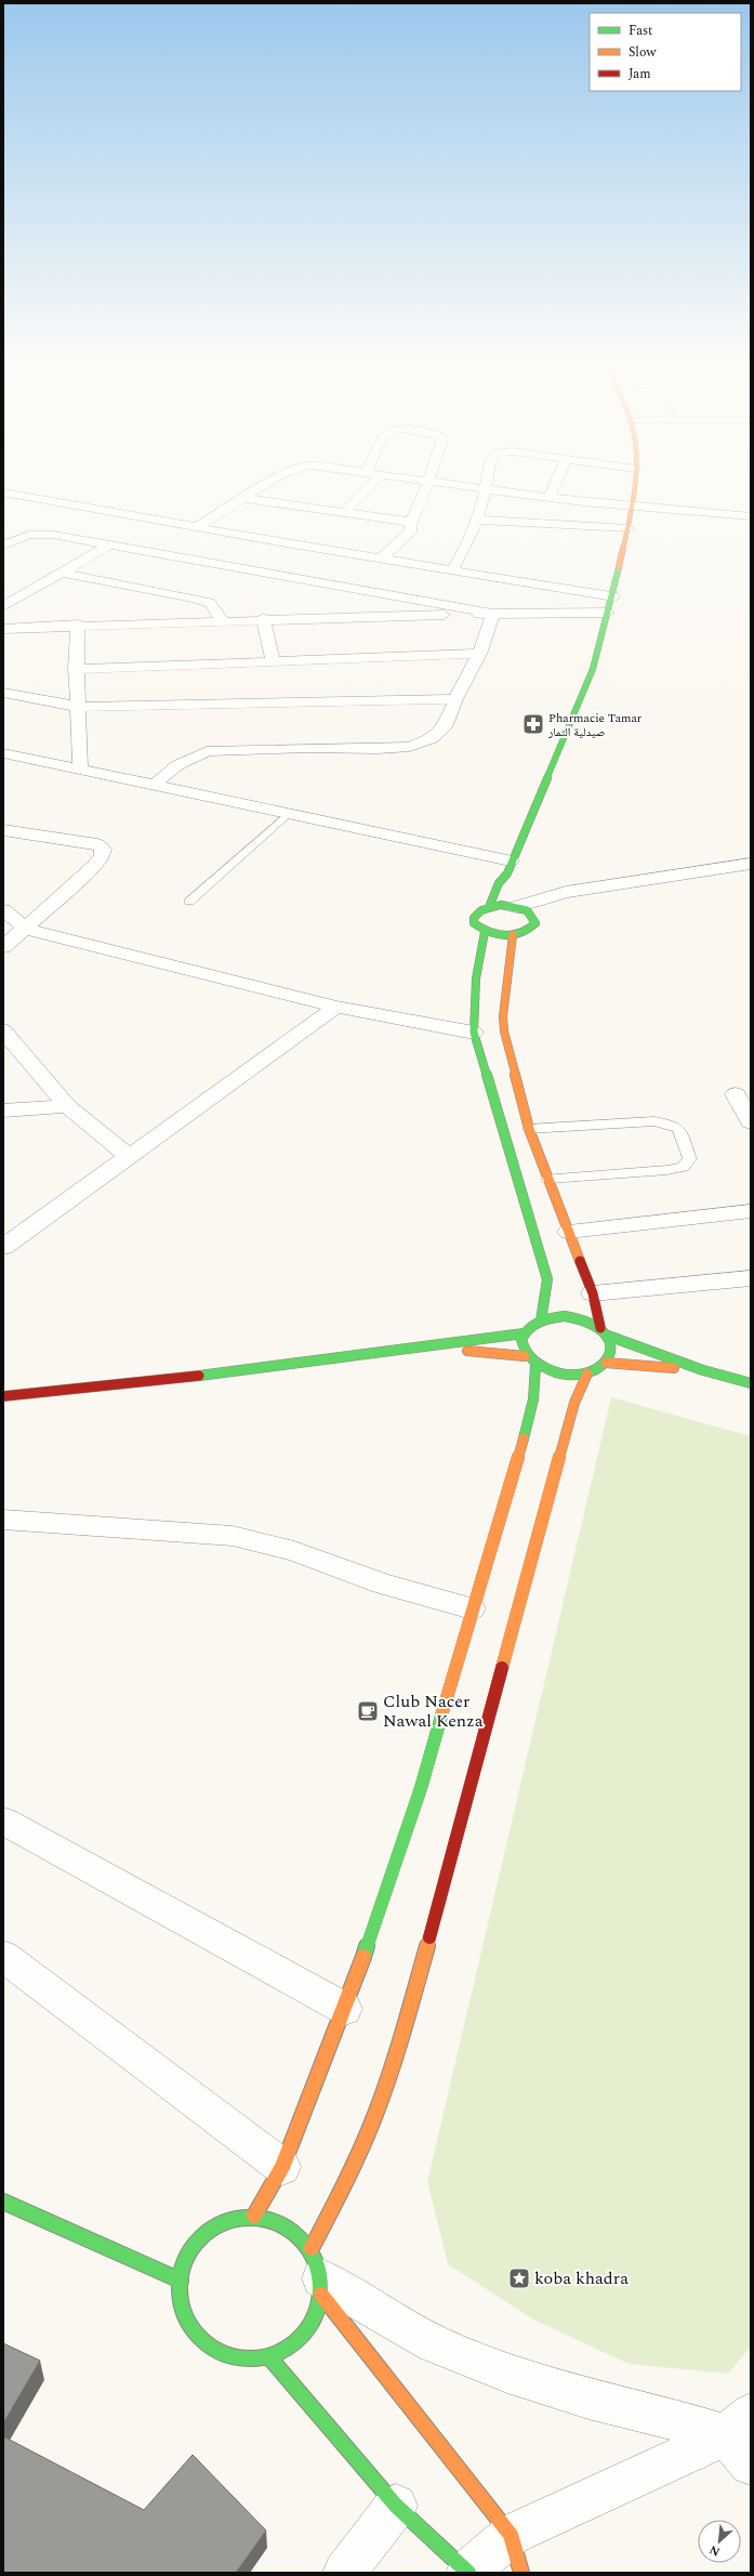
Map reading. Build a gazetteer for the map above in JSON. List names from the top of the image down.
{
  "places": {
    "pharmacy": ["Pharmacie Tamar صيدلية التمار"],
    "cafe": ["Club Nacer Nawal Kenza"],
    "place": ["koba khadra"]
  },
  "legend": ["Fast", "Slow", "Jam"],
  "north": "bottom left"
}
